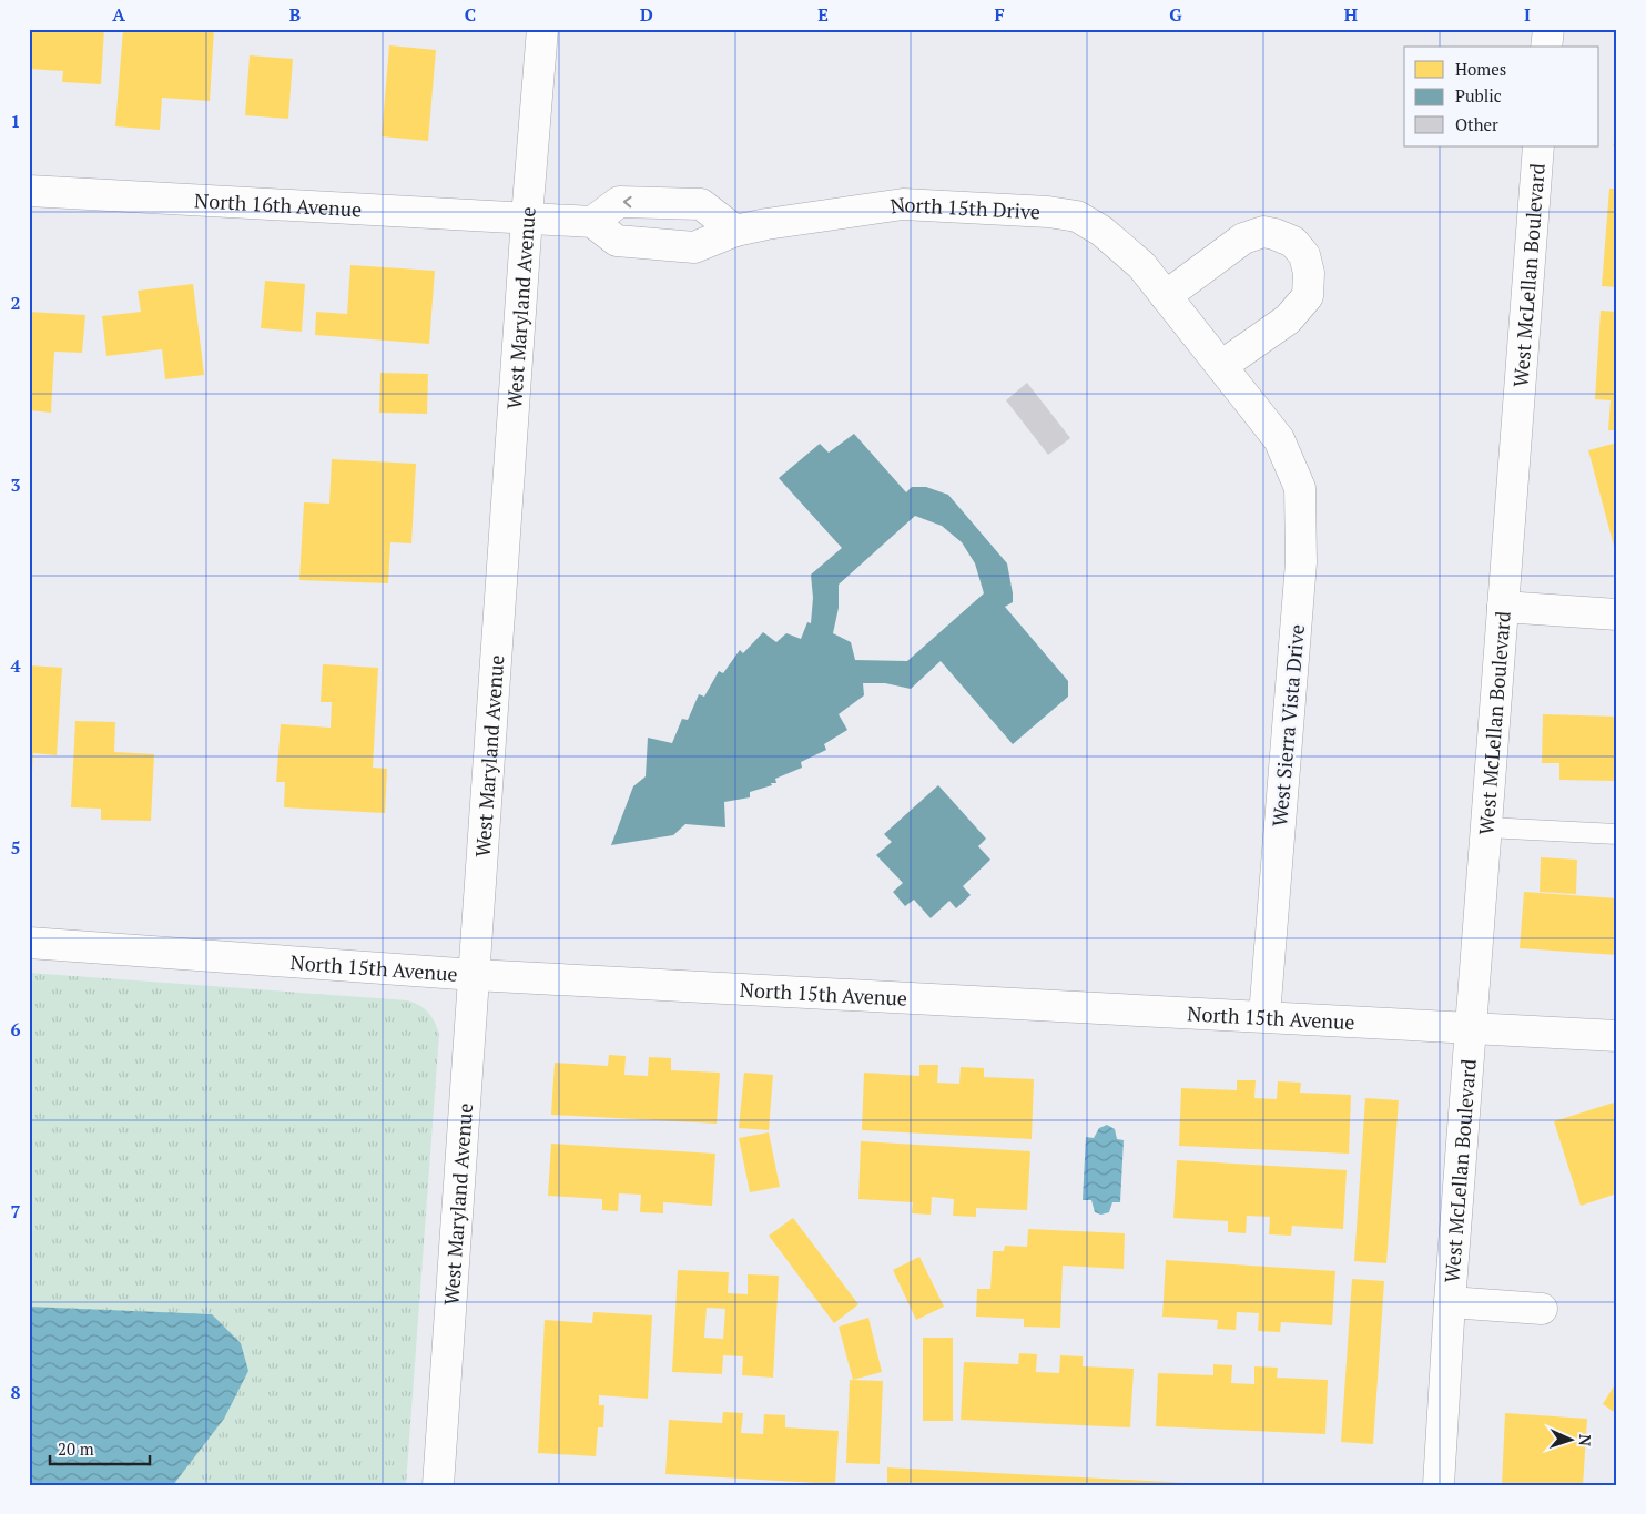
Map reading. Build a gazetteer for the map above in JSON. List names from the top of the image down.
{
  "streets": {
    "street": [
      "North 16th Avenue",
      "North 15th Drive",
      "West McLellan Boulevard",
      "West Maryland Avenue",
      "West Sierra Vista Drive",
      "North 15th Avenue"
    ]
  },
  "crossings": [
    ["North 16th Avenue", "West Maryland Avenue"],
    ["North 15th Drive", "West Sierra Vista Drive"],
    ["West McLellan Boulevard", "North 15th Avenue"],
    ["West Maryland Avenue", "North 15th Avenue"],
    ["West Sierra Vista Drive", "North 15th Avenue"]
  ],
  "legend": ["Homes", "Public", "Other"],
  "scale_bar": "20 m",
  "north": "right",
  "grid": {
    "columns": [
      "A",
      "B",
      "C",
      "D",
      "E",
      "F",
      "G",
      "H",
      "I"
    ],
    "rows": [
      "1",
      "2",
      "3",
      "4",
      "5",
      "6",
      "7",
      "8"
    ]
  }
}
